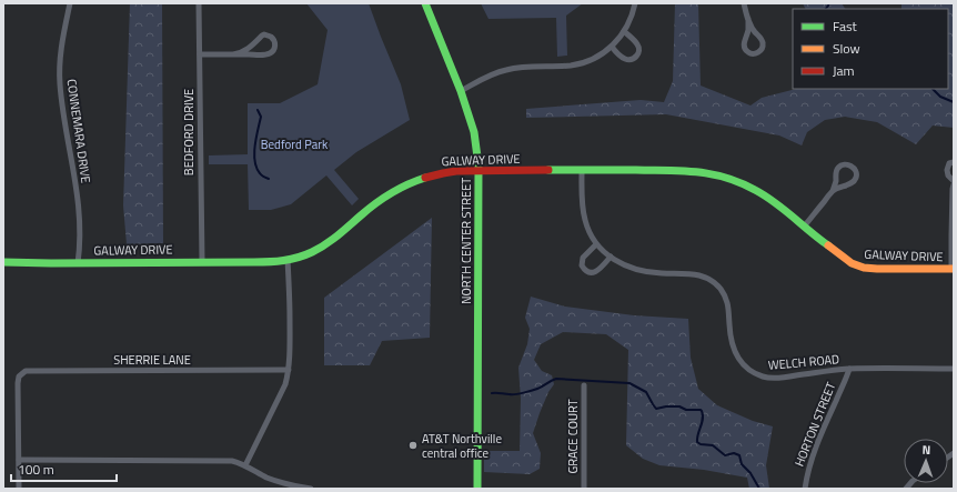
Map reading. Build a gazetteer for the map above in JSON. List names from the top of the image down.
{
  "streets": {
    "street": [
      "CONNEMARA DRIVE",
      "BEDFORD DRIVE",
      "GALWAY DRIVE",
      "NORTH CENTER STREET",
      "SHERRIE LANE",
      "WELCH ROAD",
      "HORTON STREET",
      "GRACE COURT"
    ]
  },
  "crossings": [
    ["CONNEMARA DRIVE", "GALWAY DRIVE"],
    ["BEDFORD DRIVE", "GALWAY DRIVE"],
    ["GALWAY DRIVE", "NORTH CENTER STREET"],
    ["GALWAY DRIVE", "WELCH ROAD"],
    ["WELCH ROAD", "HORTON STREET"]
  ],
  "parks": ["Bedford Park"],
  "places": ["AT&T Northville central office"],
  "legend": ["Fast", "Slow", "Jam"],
  "scale_bar": "100 m",
  "north": "top"
}
